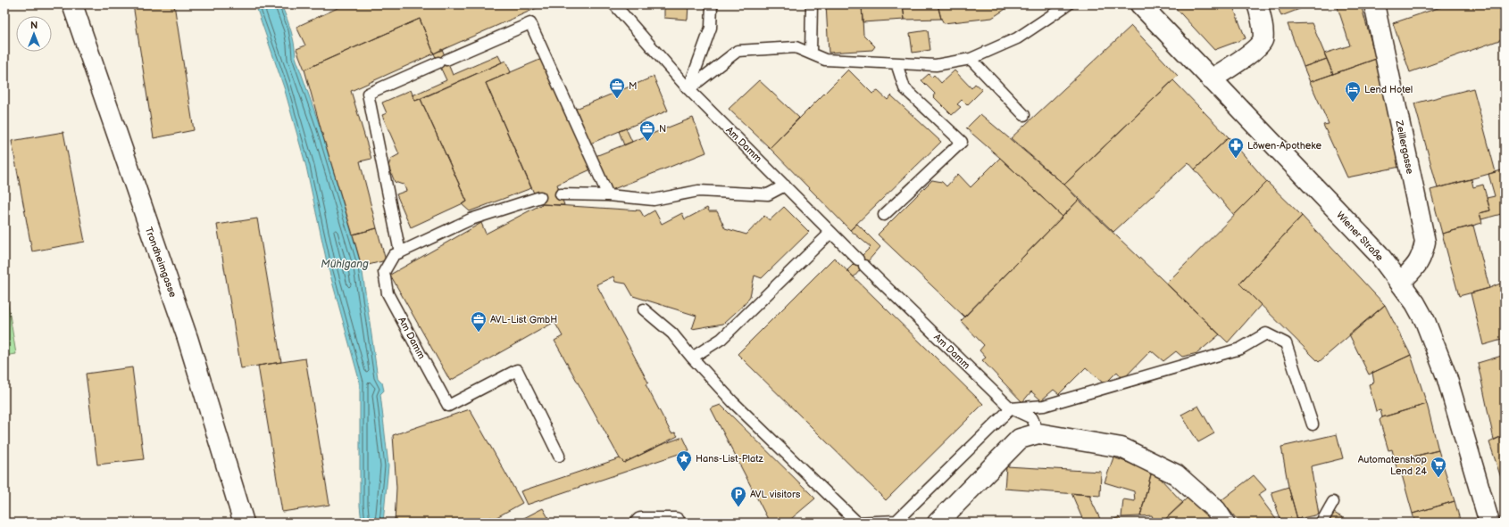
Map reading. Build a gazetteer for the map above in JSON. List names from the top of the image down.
{
  "streets": {
    "street": ["Zeillergasse", "Wiener Straße", "Trondheimgasse"],
    "lane": ["Am Damm"]
  },
  "crossings": [
    ["Zeillergasse", "Wiener Straße"]
  ],
  "water": ["Mühlgang"],
  "places": {
    "office": ["M", "N", "AVL-List GmbH"],
    "hotel": ["Lend Hotel"],
    "pharmacy": ["Löwen-Apotheke"],
    "place": ["Hans-List-Platz"],
    "supermarket": ["Automatenshop Lend 24"],
    "parking": ["AVL visitors"]
  },
  "north": "top"
}
